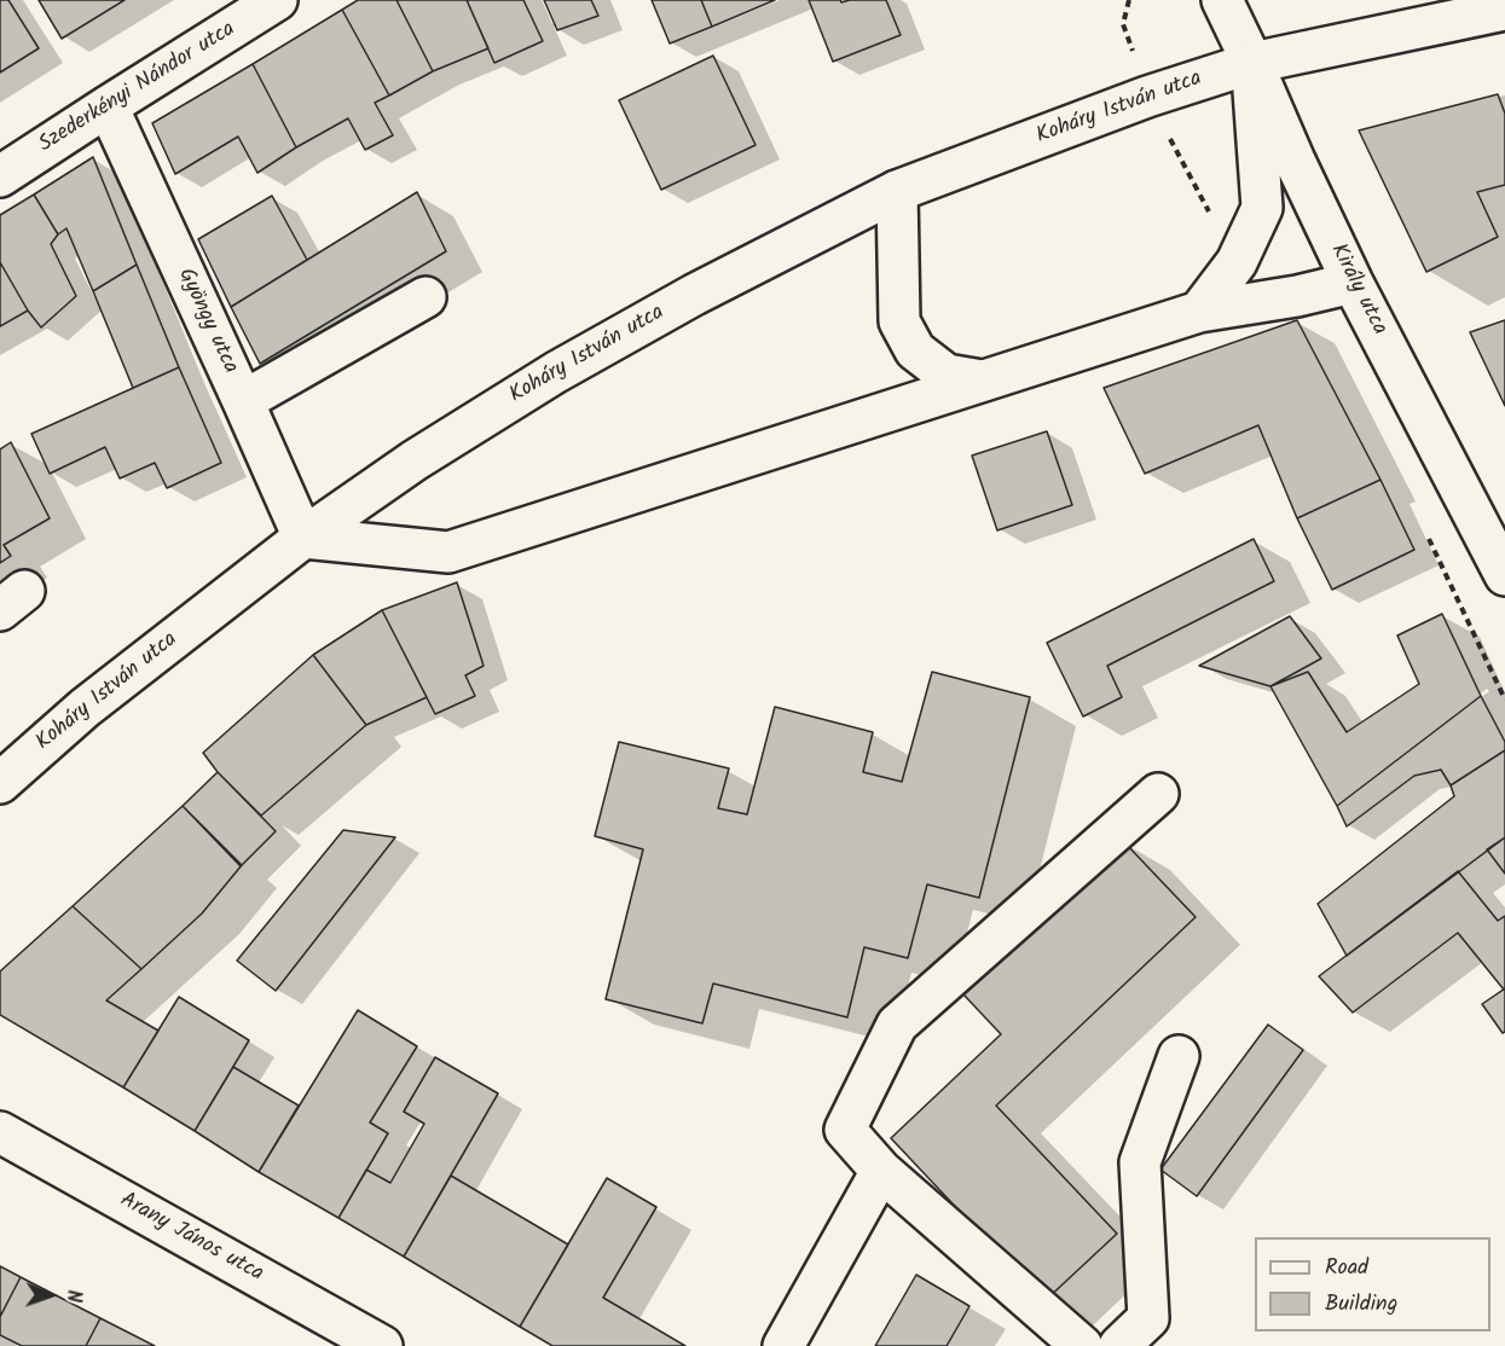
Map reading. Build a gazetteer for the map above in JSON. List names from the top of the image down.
{
  "streets": {
    "street": [
      "Szederkényi Nándor utca",
      "Koháry István utca",
      "Király utca",
      "Gyöngy utca",
      "Arany János utca"
    ]
  },
  "crossings": [
    ["Szederkényi Nándor utca", "Gyöngy utca"],
    ["Koháry István utca", "Király utca"],
    ["Koháry István utca", "Gyöngy utca"]
  ],
  "legend": ["Road", "Building"],
  "north": "right"
}
